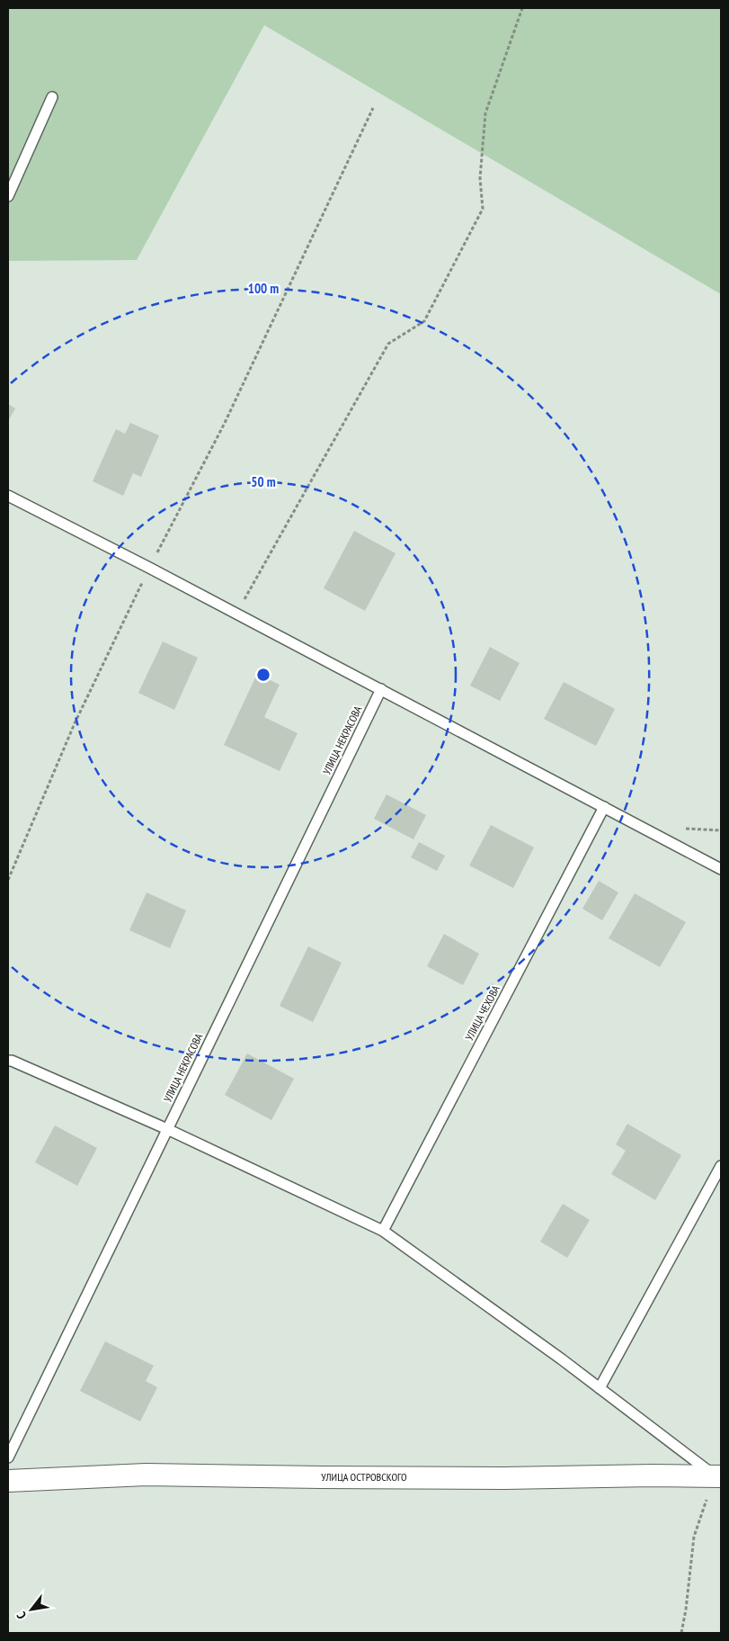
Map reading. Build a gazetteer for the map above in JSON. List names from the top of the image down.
{
  "streets": {
    "street": ["УЛИЦА ОСТРОВСКОГО"],
    "lane": ["УЛИЦА НЕКРАСОВА", "УЛИЦА ЧЕХОВА"]
  },
  "north": "bottom left",
  "rings": ["100 m", "50 m"]
}
